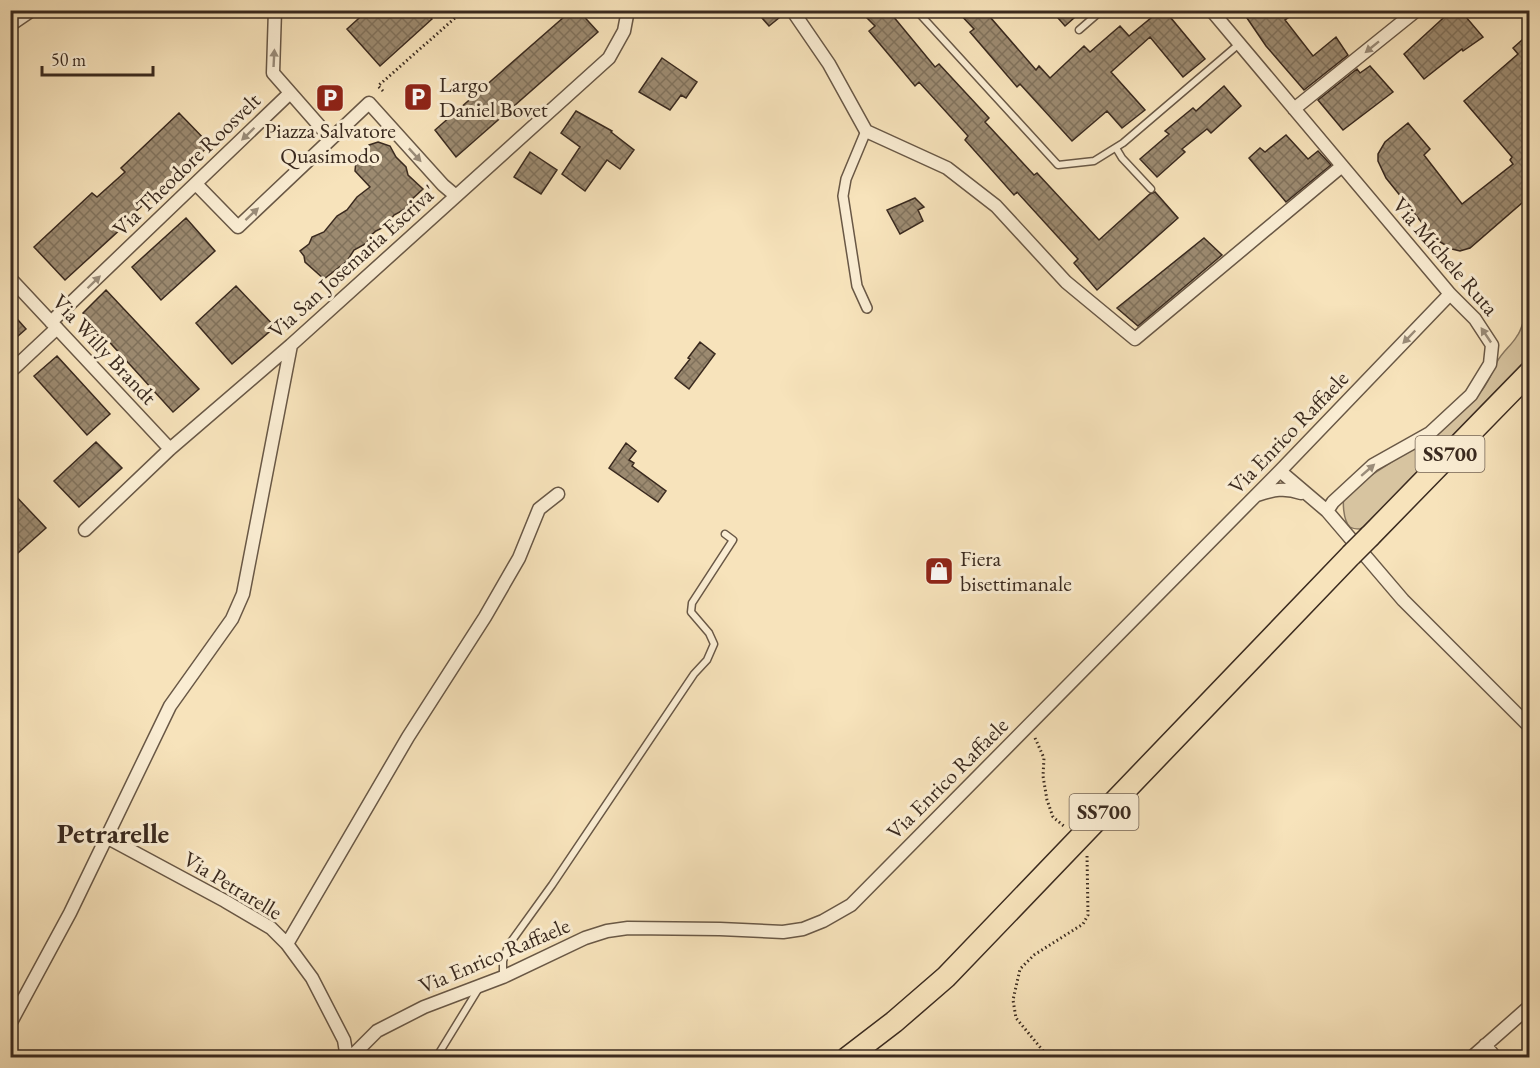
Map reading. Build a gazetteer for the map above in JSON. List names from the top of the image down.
{
  "streets": {
    "highway": ["SS700"],
    "street": [
      "Via Theodore Roosvelt",
      "Via Michele Ruta",
      "Via San Josemaria Escriva'",
      "Via Willy Brandt",
      "Via Enrico Raffaele",
      "Via Petrarelle"
    ]
  },
  "crossings": [
    ["Via Theodore Roosvelt", "Via Willy Brandt"],
    ["Via Michele Ruta", "Via Enrico Raffaele"],
    ["Via San Josemaria Escriva'", "Via Willy Brandt"],
    ["Via Enrico Raffaele", "Via Petrarelle"]
  ],
  "one_way": ["Via Michele Ruta"],
  "districts": ["Petrarelle"],
  "places": {
    "parking": ["Largo Daniel Bovet", "Piazza Salvatore Quasimodo"],
    "shop": ["Fiera bisettimanale"]
  },
  "scale_bar": "50 m"
}
